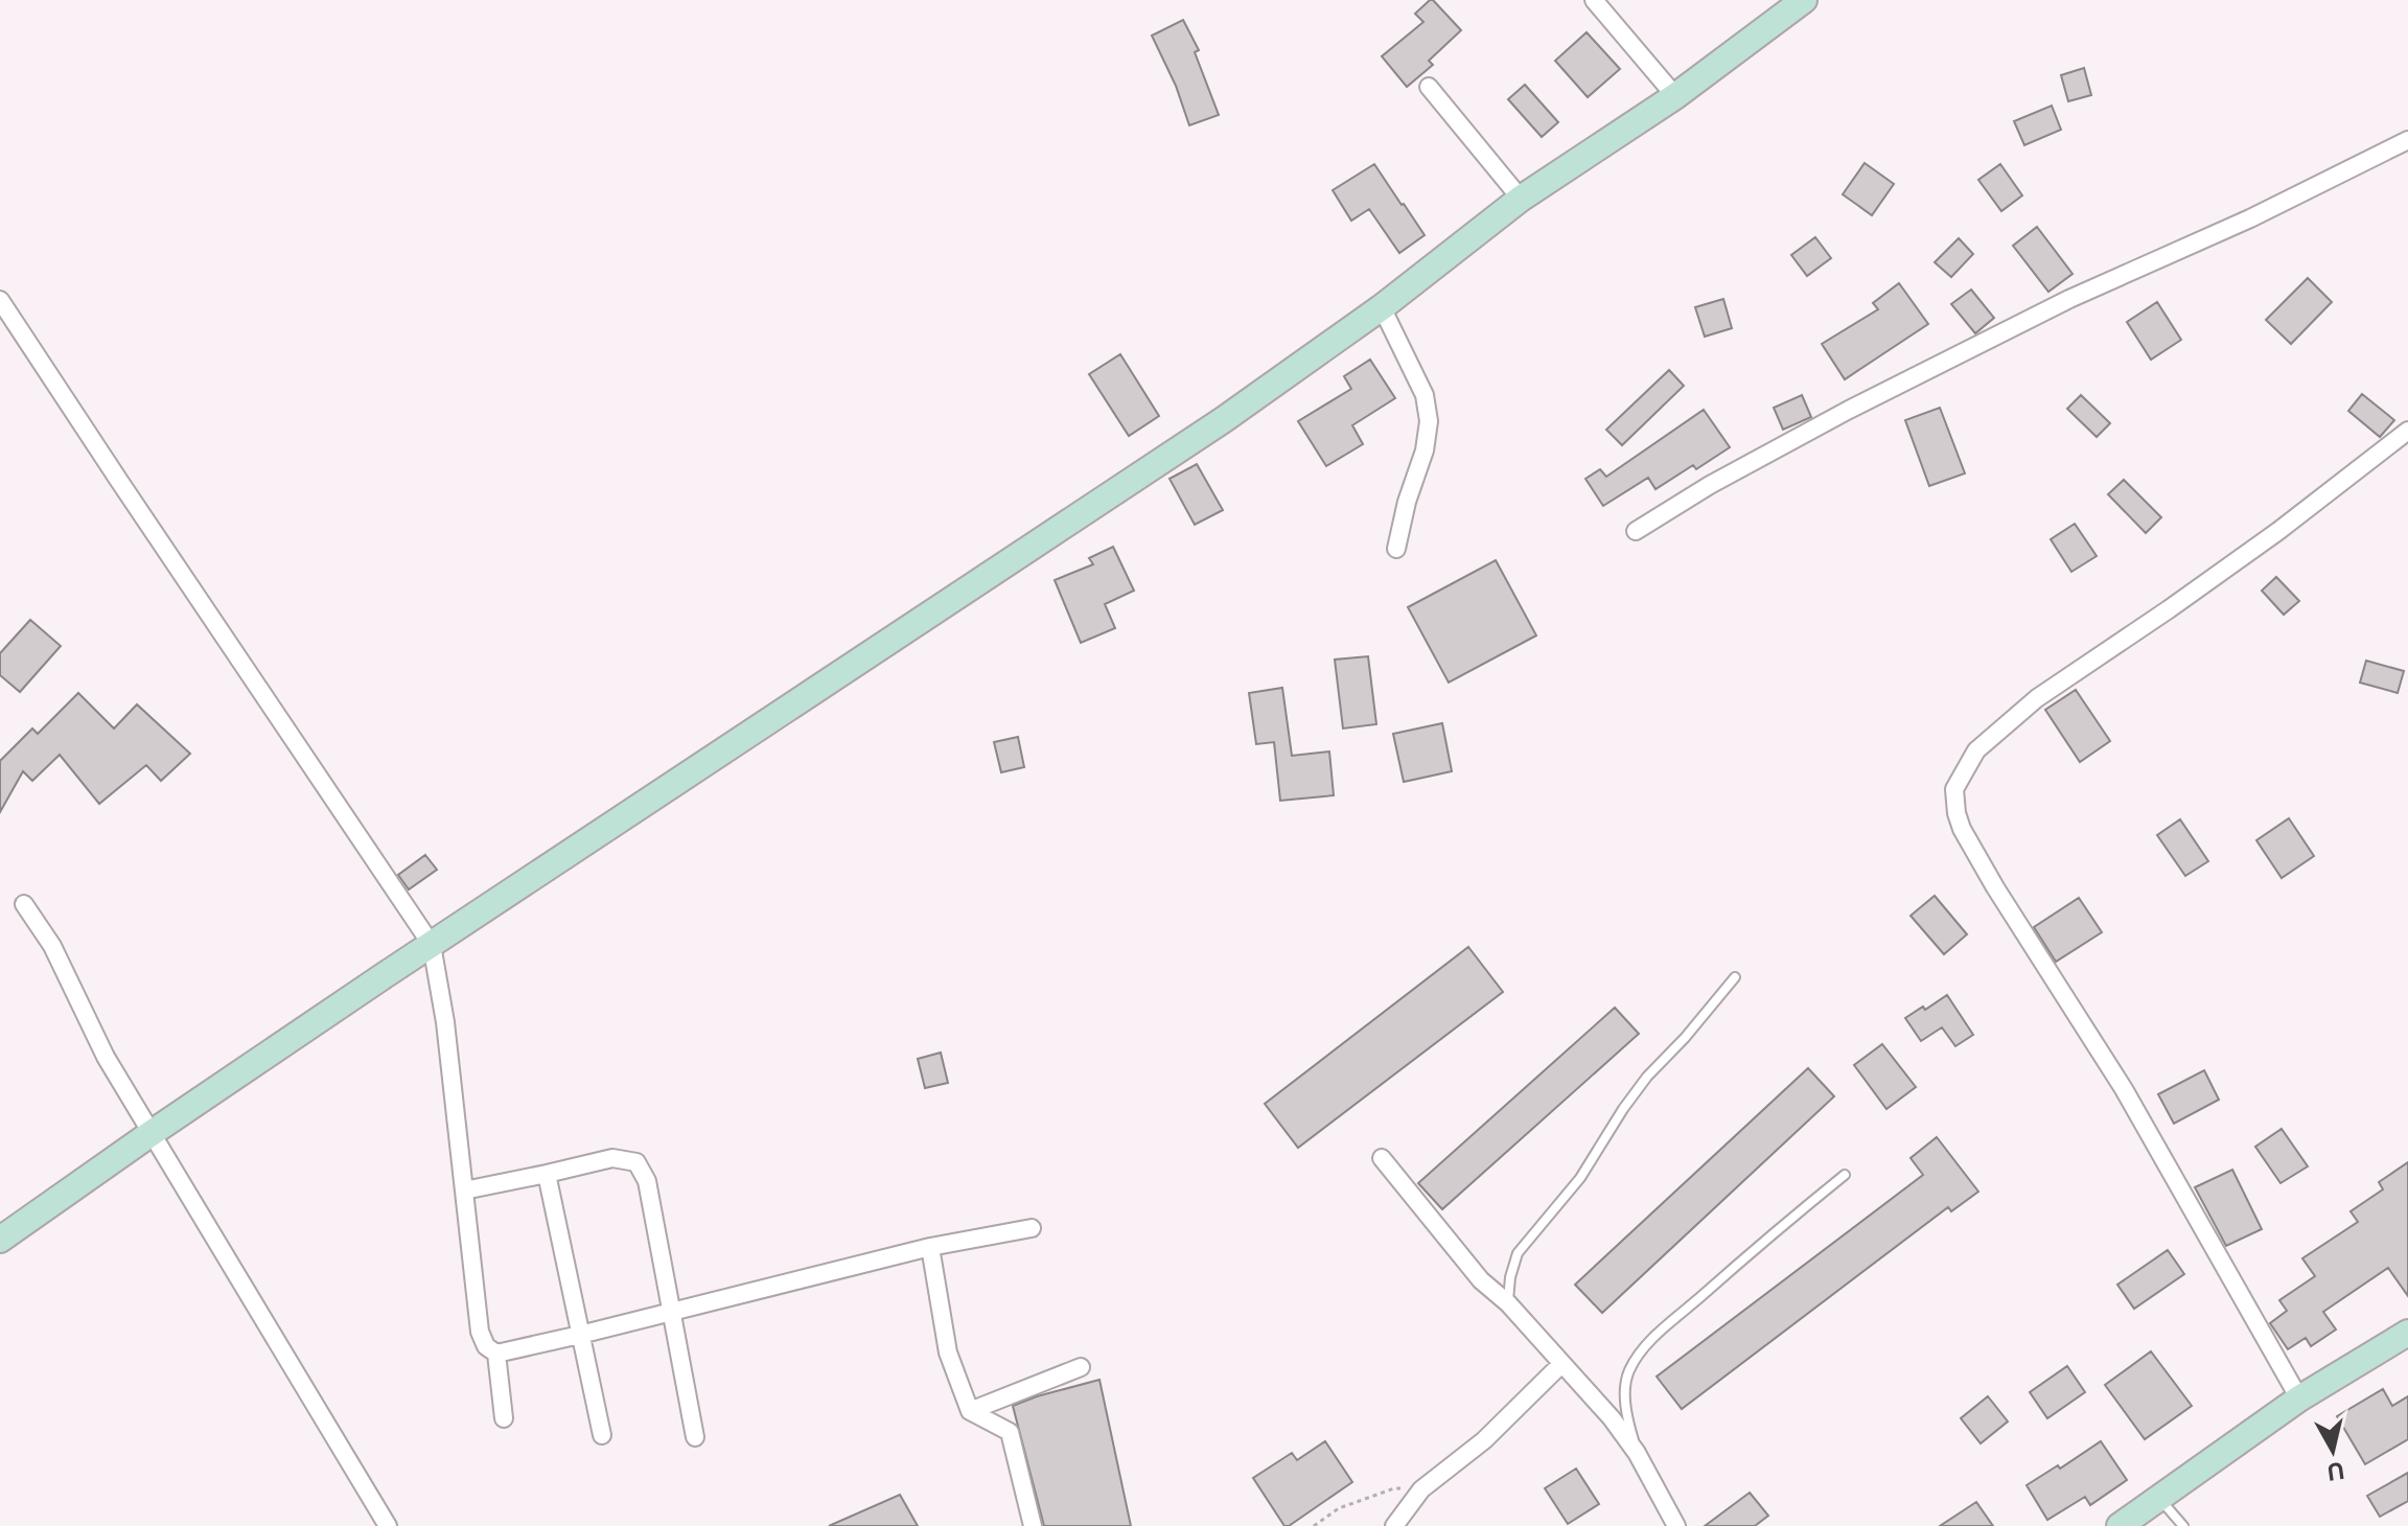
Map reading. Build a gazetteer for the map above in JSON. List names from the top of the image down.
{
  "north": "bottom"
}
